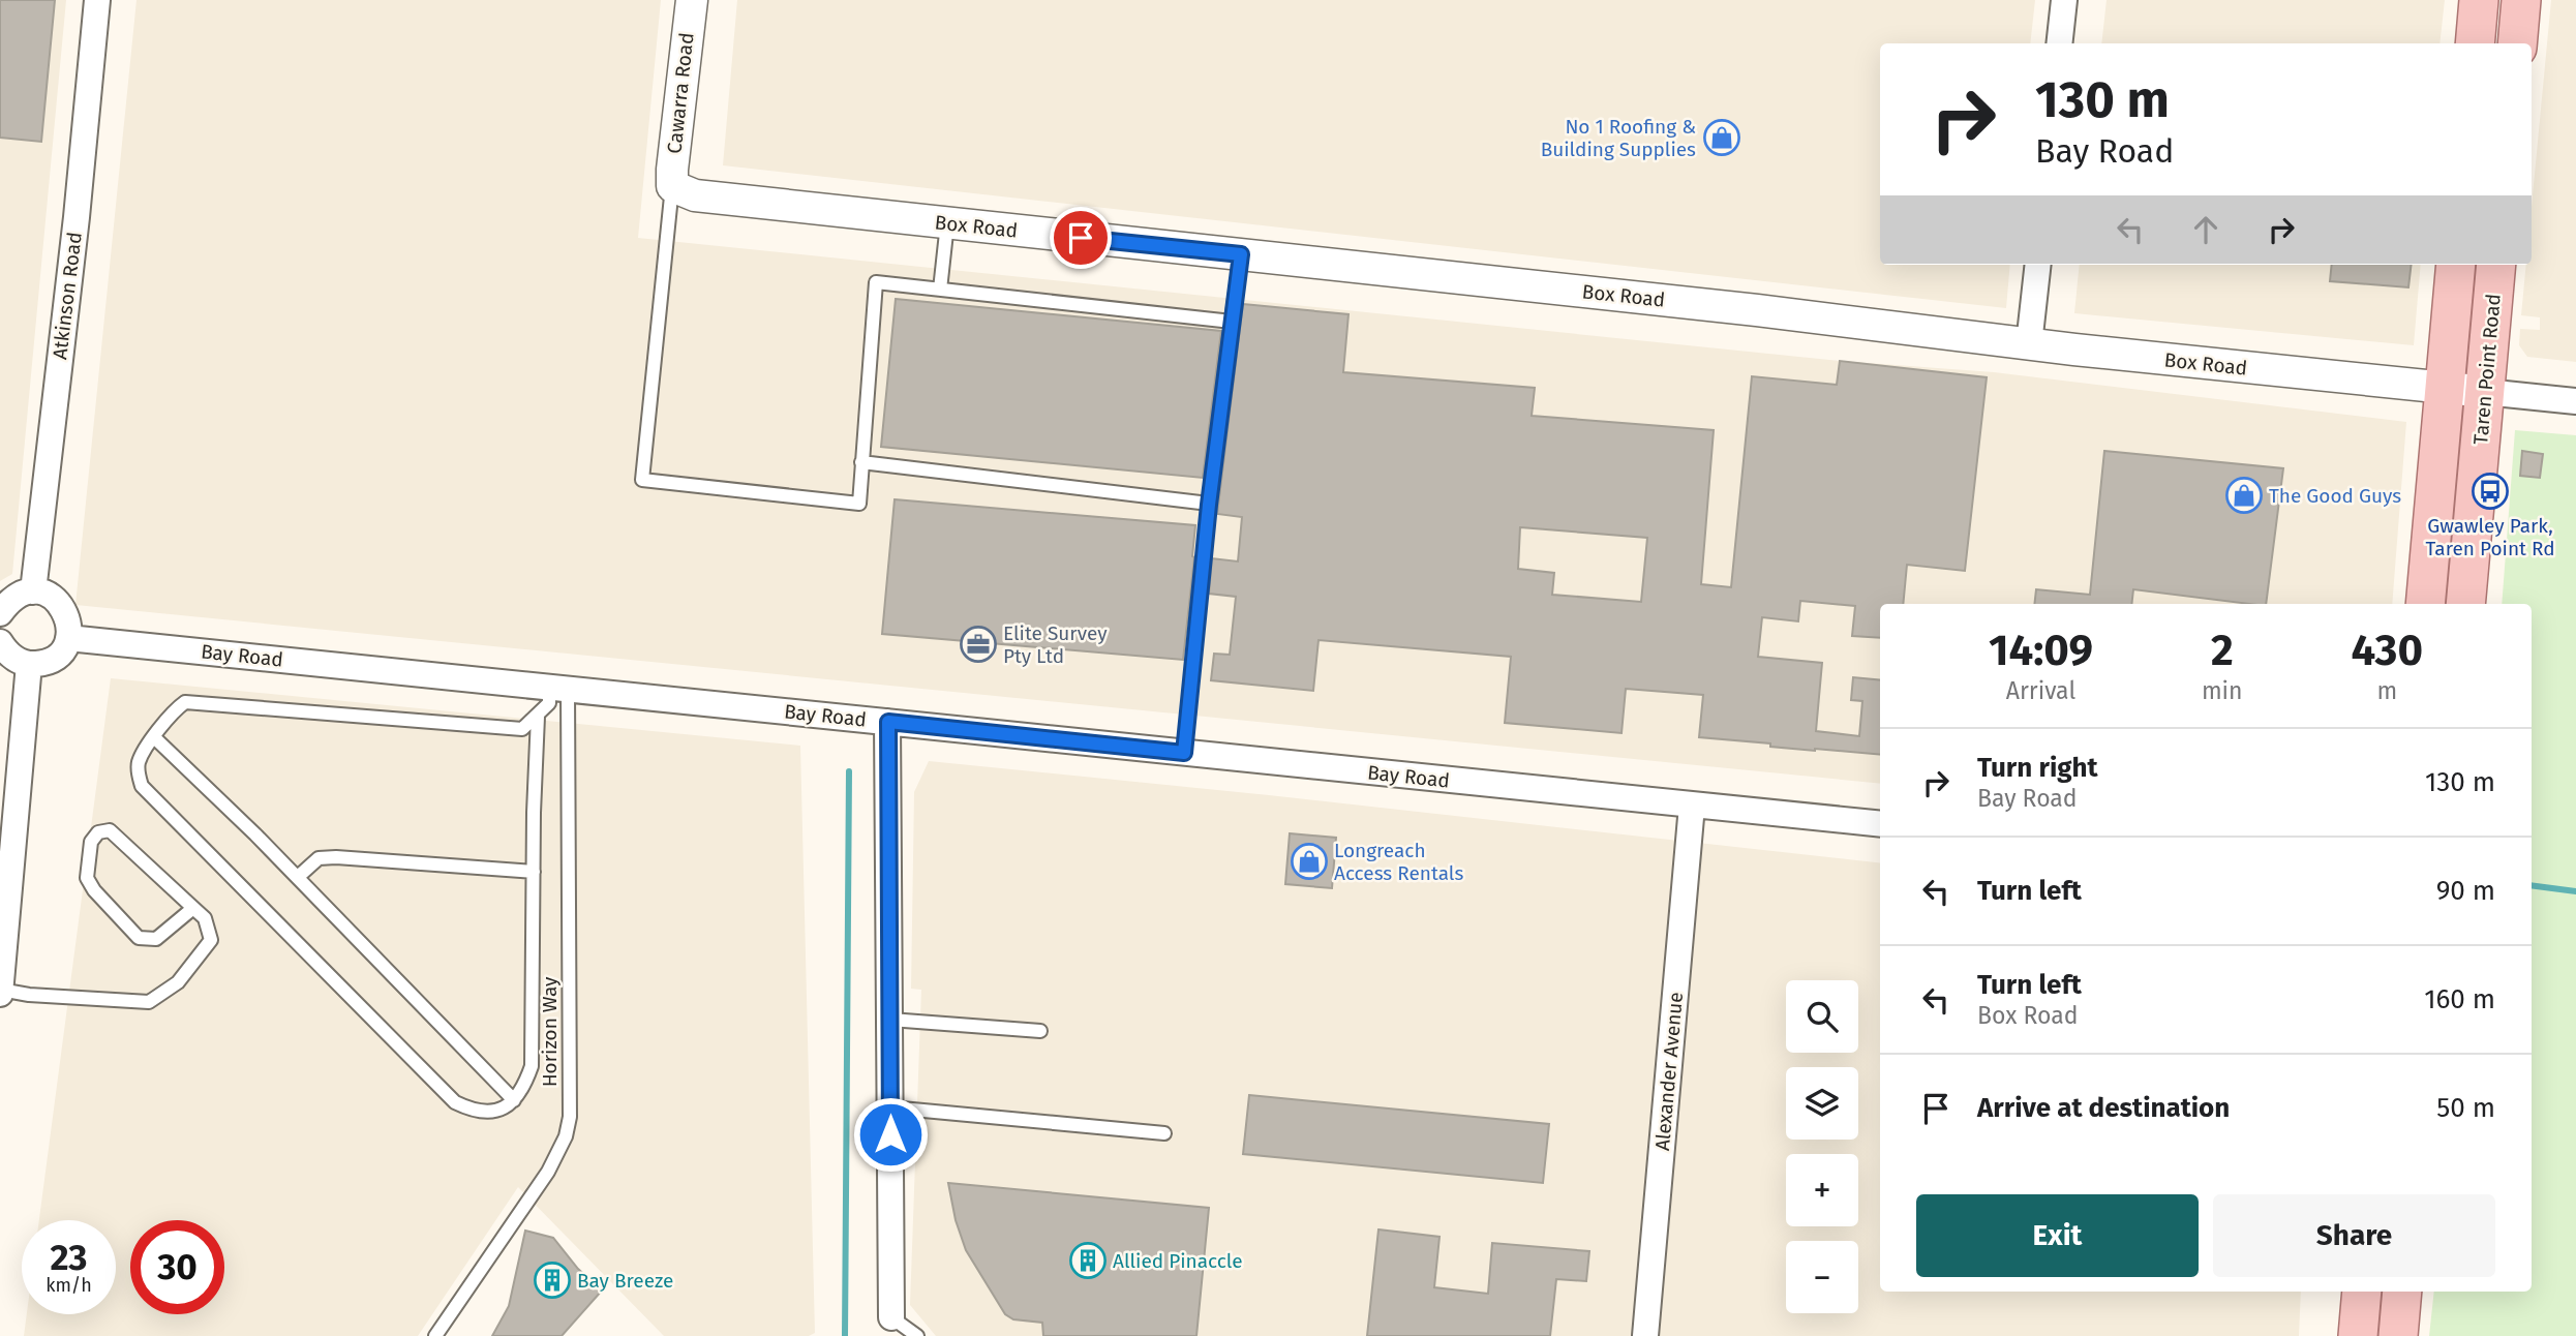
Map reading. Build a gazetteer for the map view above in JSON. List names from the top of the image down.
{
  "streets": {
    "main road": ["Taren Point Road"],
    "street": [
      "Cawarra Road",
      "Box Road",
      "Atkinson Road",
      "Bay Road",
      "Alexander Avenue"
    ],
    "lane": ["Horizon Way"]
  },
  "crossings": [
    ["Cawarra Road", "Box Road"],
    ["Box Road", "Taren Point Road"],
    ["Bay Road", "Horizon Way"],
    ["Bay Road", "Alexander Avenue"]
  ],
  "places": {
    "shop": ["No 1 Roofing & Building Supplies", "The Good Guys", "Longreach Access Rentals"],
    "bus stop": ["Gwawley Park, Taren Point Rd"],
    "office": ["Elite Survey Pty Ltd"],
    "building": ["Allied Pinaccle", "Bay Breeze"]
  },
  "page": {
    "turn": ["130 m", "Bay Road"],
    "eta": [
      "14:09",
      "Arrival",
      "2",
      "min",
      "430",
      "m"
    ],
    "list": [
      {
        "name": "Turn right",
        "note": "Bay Road",
        "value": "130 m"
      },
      {
        "name": "Turn left",
        "value": "90 m"
      },
      {
        "name": "Turn left",
        "note": "Box Road",
        "value": "160 m"
      },
      {
        "name": "Arrive at destination",
        "value": "50 m"
      }
    ],
    "map_buttons": ["+", "−"],
    "buttons": ["Exit", "Share"],
    "speed": "23 km/h",
    "limit": "30"
  }
}
